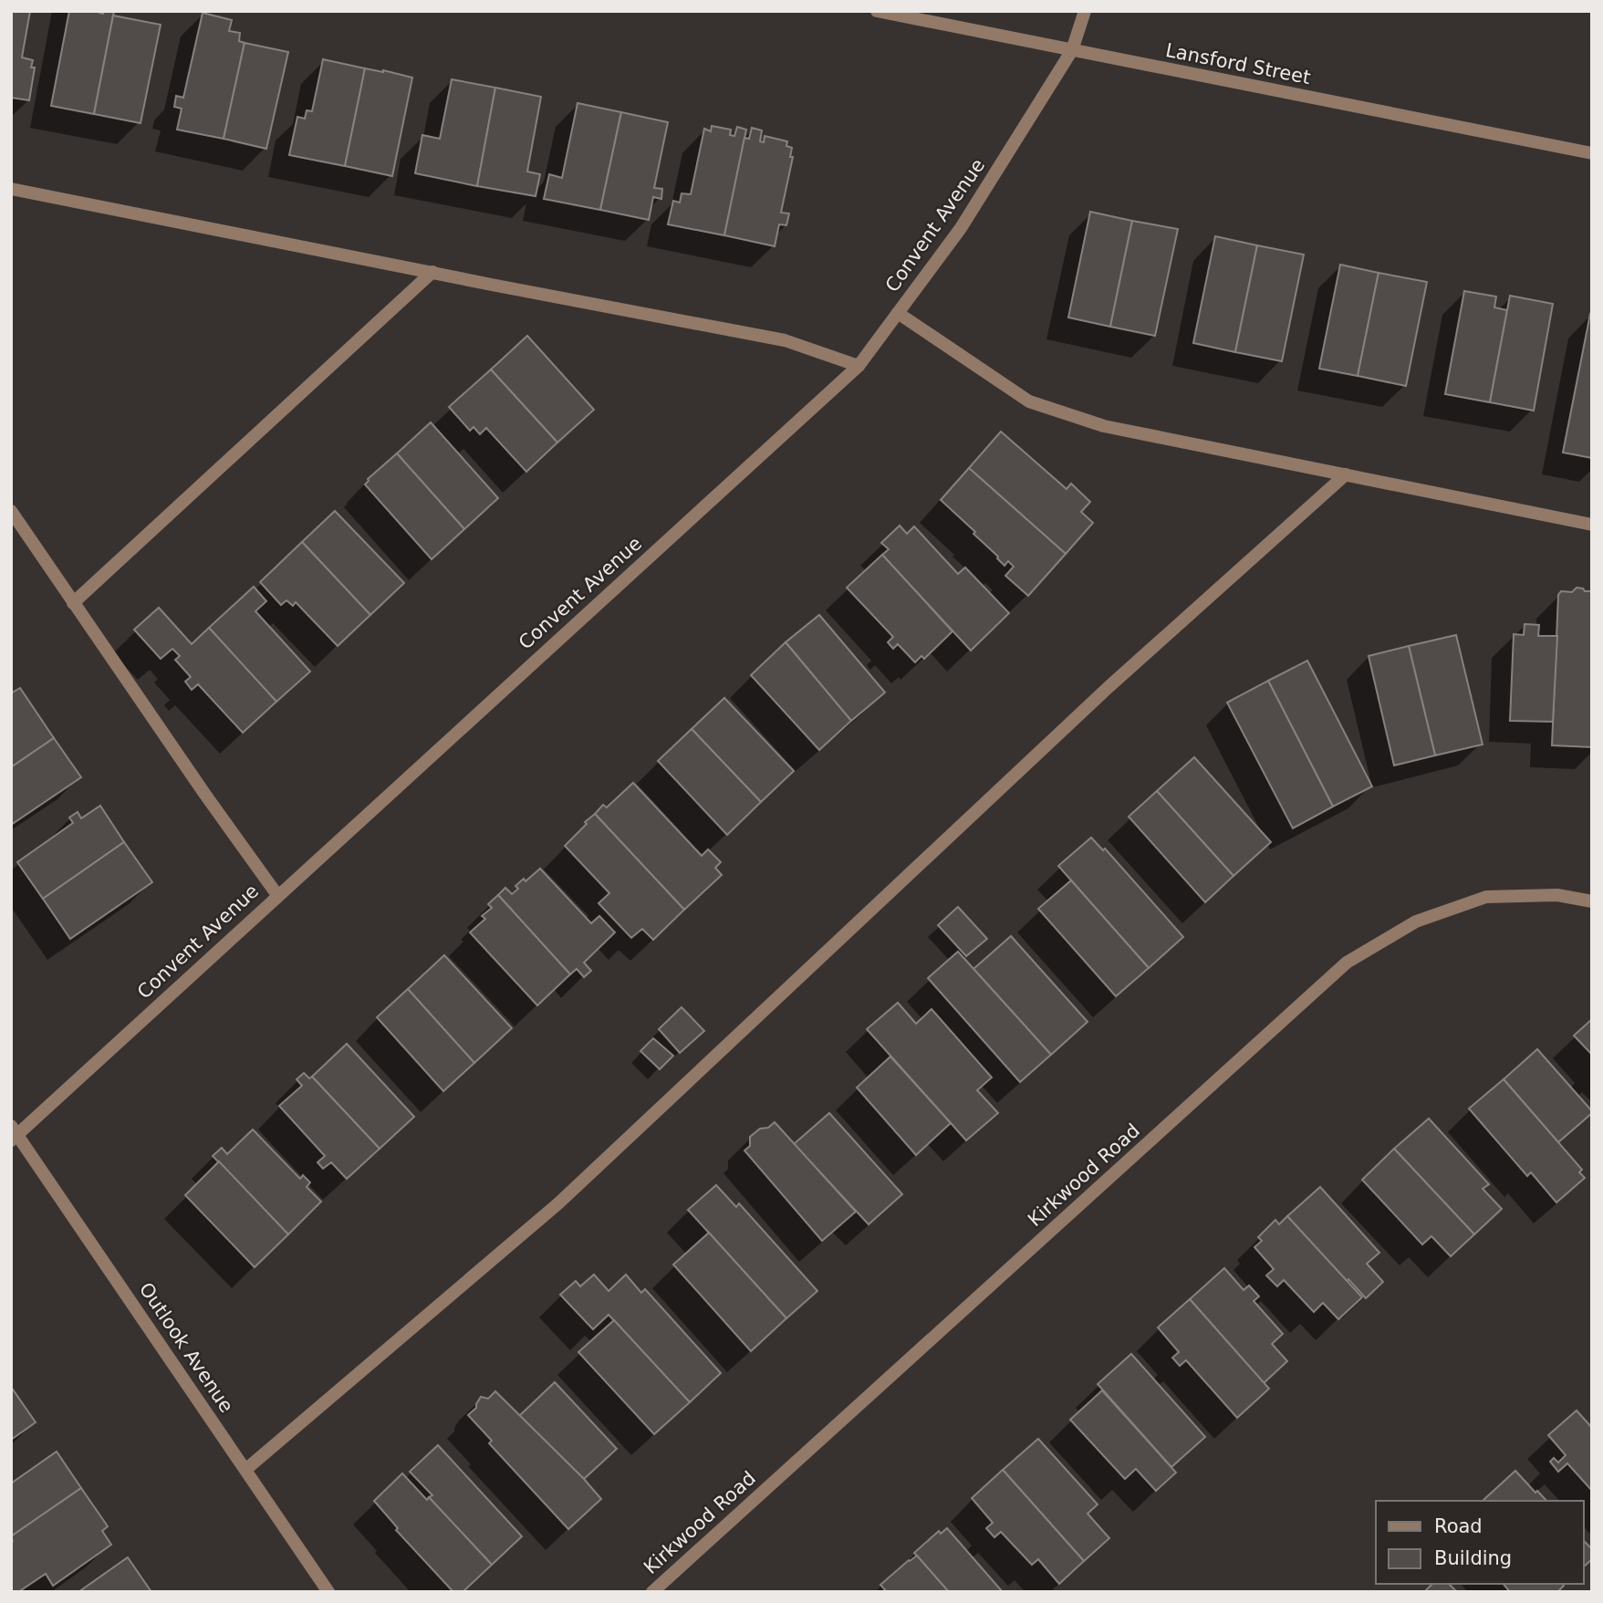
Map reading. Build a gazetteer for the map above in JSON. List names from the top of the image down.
{
  "streets": {
    "street": [
      "Lansford Street",
      "Convent Avenue",
      "Kirkwood Road",
      "Outlook Avenue"
    ]
  },
  "crossings": [
    ["Lansford Street", "Convent Avenue"],
    ["Convent Avenue", "Outlook Avenue"]
  ],
  "legend": ["Road", "Building"]
}
